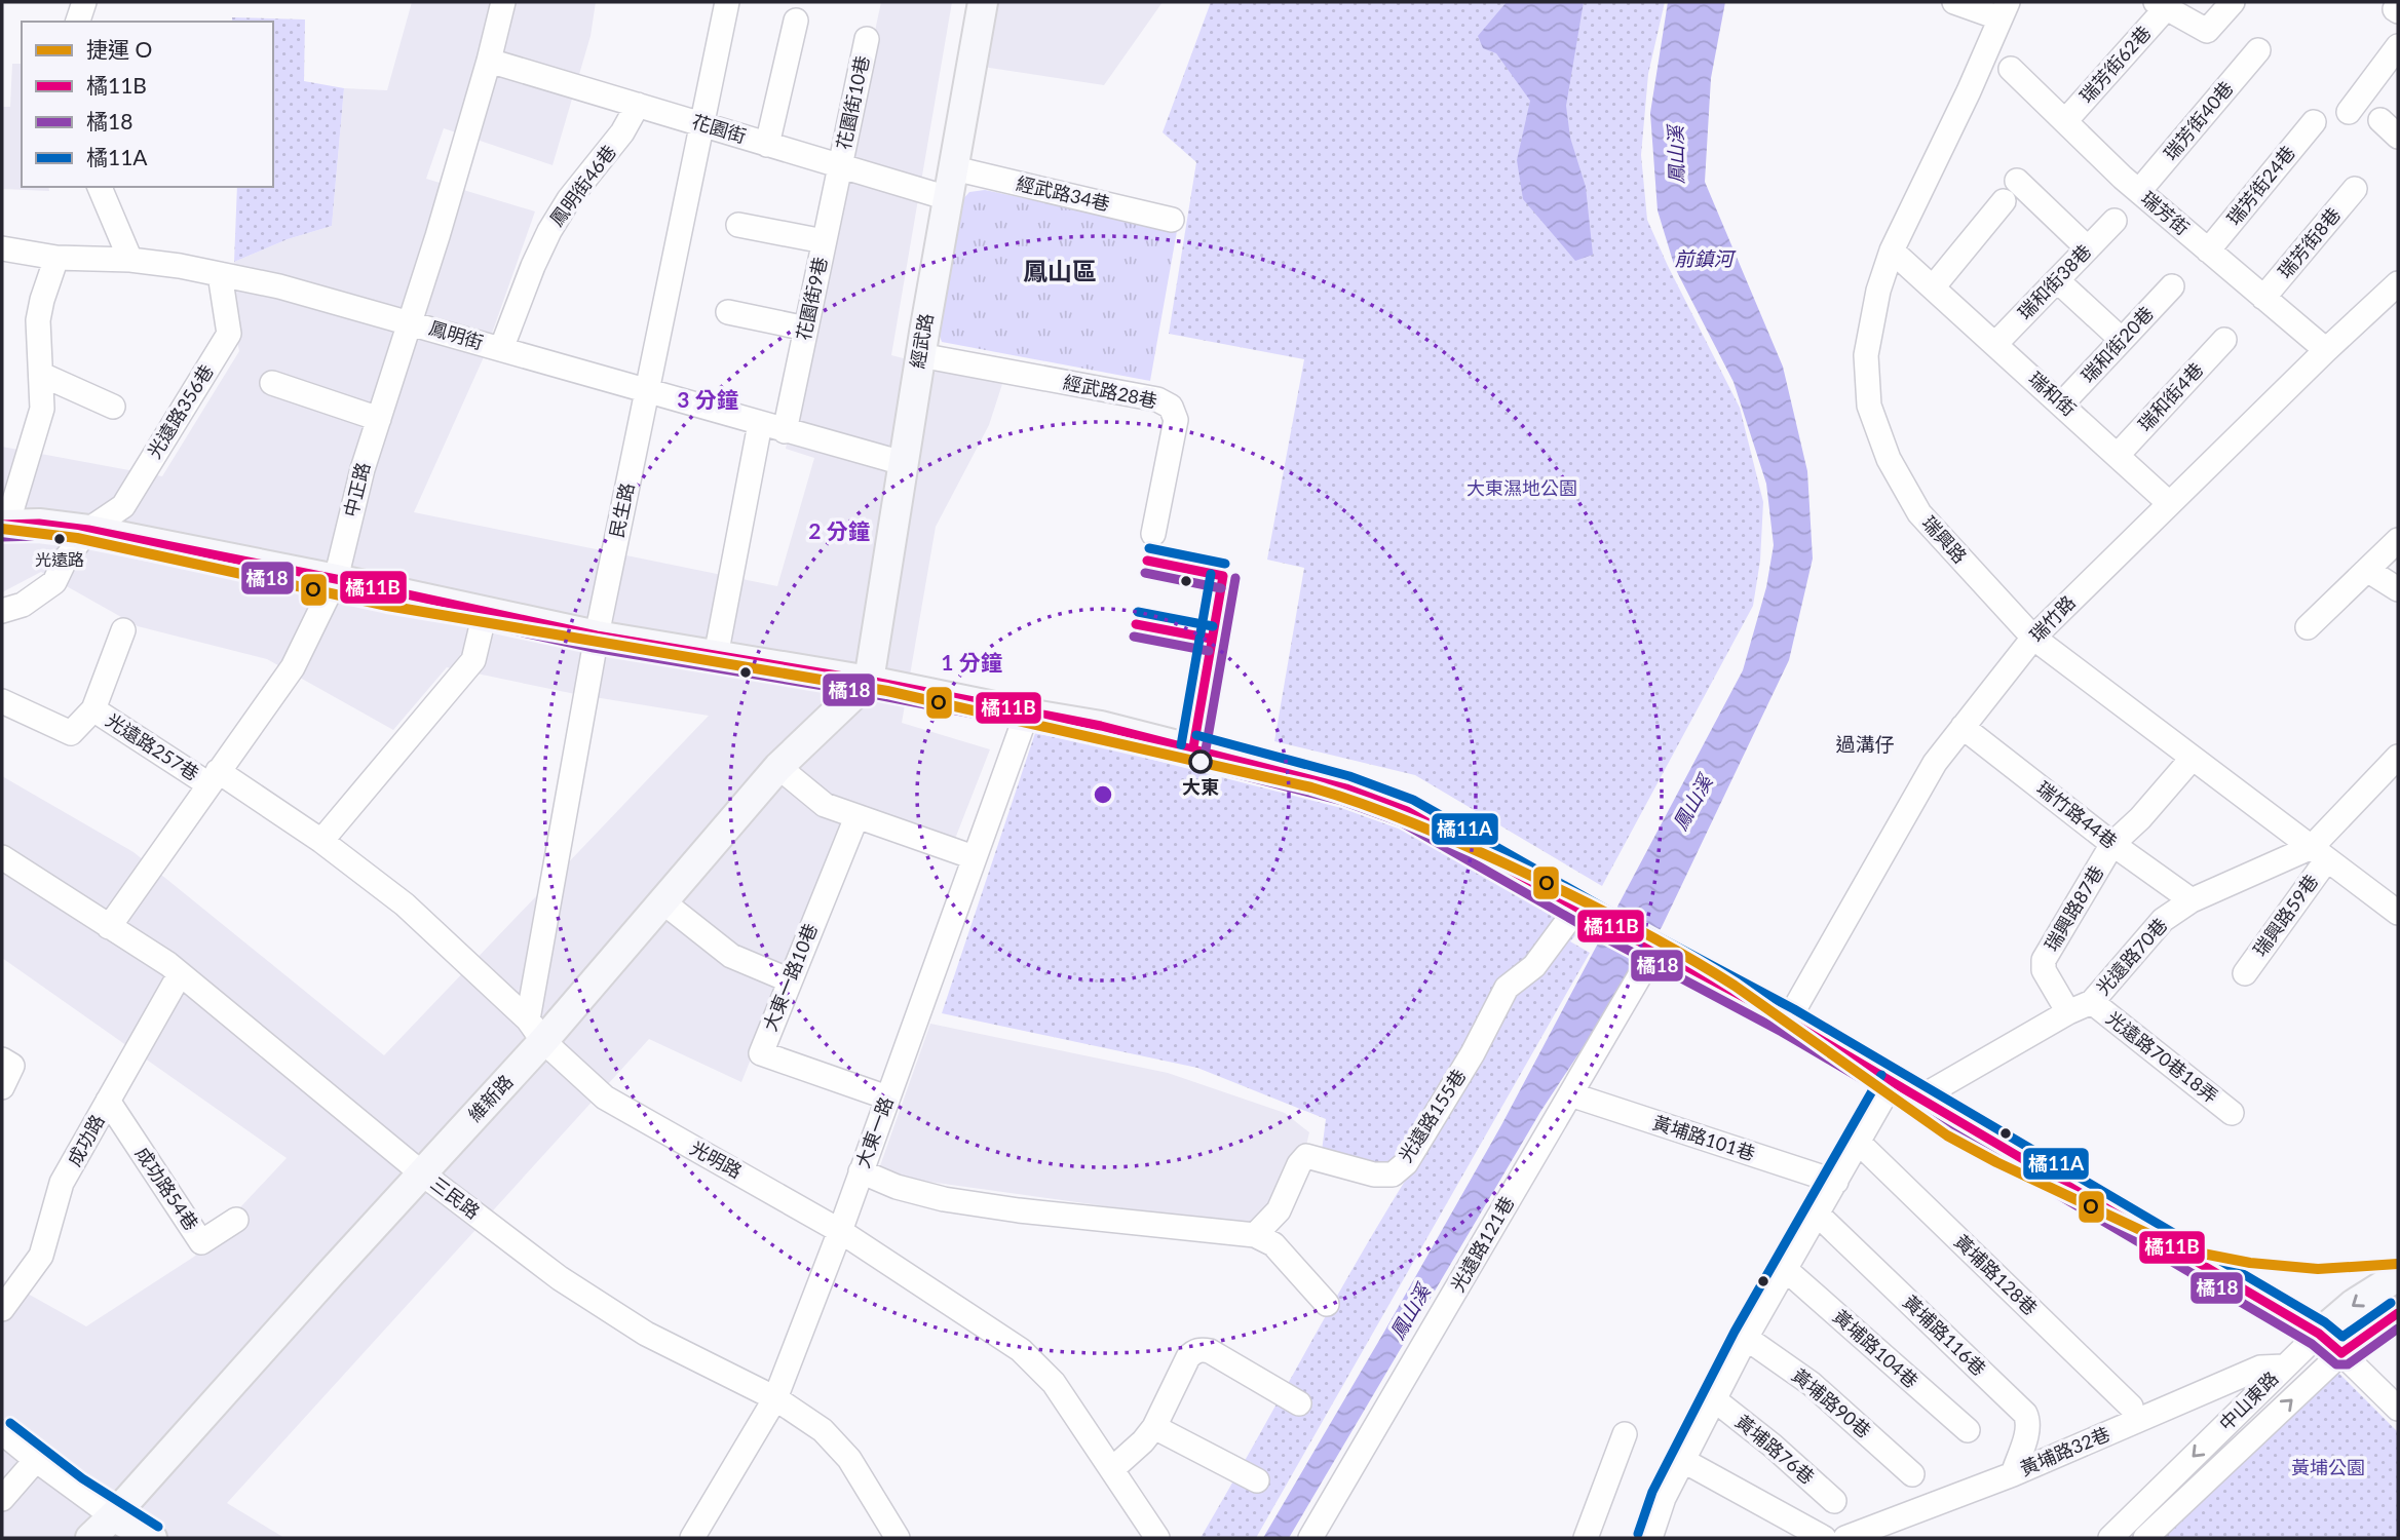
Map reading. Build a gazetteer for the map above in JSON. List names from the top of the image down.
{
  "streets": {
    "main road": ["經武路", "維新路", "中山東路"],
    "street": [
      "瑞芳街62巷",
      "花園街10巷",
      "瑞芳街40巷",
      "花園街",
      "鳳明街46巷",
      "瑞芳街24巷",
      "經武路34巷",
      "瑞芳街",
      "瑞芳街8巷",
      "瑞和街38巷",
      "花園街9巷",
      "鳳明街",
      "瑞和街20巷",
      "經武路28巷",
      "瑞和街",
      "瑞和街4巷",
      "光遠路356巷",
      "中正路",
      "民生路",
      "瑞興路",
      "瑞竹路",
      "光遠路257巷",
      "瑞竹路44巷",
      "瑞興路87巷",
      "瑞興路59巷",
      "光遠路70巷",
      "大東一路10巷",
      "光遠路70巷18弄",
      "光遠路155巷",
      "大東一路",
      "黃埔路101巷",
      "成功路",
      "光明路",
      "成功路54巷",
      "三民路",
      "光遠路121巷",
      "黃埔路128巷",
      "黃埔路116巷",
      "黃埔路104巷",
      "黃埔路90巷",
      "黃埔路76巷",
      "黃埔路32巷"
    ]
  },
  "crossings": [
    ["瑞芳街62巷", "瑞芳街"],
    ["花園街10巷", "花園街"],
    ["花園街10巷", "花園街9巷"],
    ["瑞芳街40巷", "瑞芳街"],
    ["花園街", "鳳明街46巷"],
    ["花園街", "花園街9巷"],
    ["花園街", "經武路"],
    ["花園街", "中正路"],
    ["花園街", "民生路"],
    ["鳳明街46巷", "鳳明街"],
    ["瑞芳街24巷", "瑞芳街"],
    ["經武路34巷", "經武路"],
    ["瑞芳街", "瑞芳街8巷"],
    ["瑞芳街", "瑞竹路"],
    ["瑞和街38巷", "瑞和街"],
    ["花園街9巷", "鳳明街"],
    ["鳳明街", "經武路"],
    ["鳳明街", "光遠路356巷"],
    ["鳳明街", "中正路"],
    ["鳳明街", "民生路"],
    ["經武路", "經武路28巷"],
    ["經武路", "維新路"],
    ["瑞和街20巷", "瑞和街"],
    ["瑞和街", "瑞和街4巷"],
    ["瑞和街", "瑞興路"],
    ["瑞和街", "瑞竹路"],
    ["中正路", "光遠路257巷"],
    ["中正路", "光明路"],
    ["中正路", "三民路"],
    ["民生路", "維新路"],
    ["民生路", "光明路"],
    ["瑞興路", "瑞竹路"],
    ["瑞興路", "瑞興路59巷"],
    ["瑞興路", "光遠路70巷"],
    ["瑞竹路", "瑞竹路44巷"],
    ["光遠路257巷", "光明路"],
    ["瑞竹路44巷", "瑞興路87巷"],
    ["瑞竹路44巷", "光遠路70巷"],
    ["瑞興路87巷", "光遠路70巷"],
    ["瑞興路59巷", "光遠路70巷"],
    ["光遠路70巷", "光遠路70巷18弄"],
    ["大東一路10巷", "大東一路"],
    ["維新路", "光明路"],
    ["維新路", "三民路"],
    ["大東一路", "光明路"],
    ["大東一路", "三民路"],
    ["黃埔路101巷", "光遠路121巷"],
    ["成功路", "成功路54巷"],
    ["成功路", "三民路"],
    ["黃埔路116巷", "黃埔路32巷"],
    ["中山東路", "黃埔路32巷"]
  ],
  "districts": ["鳳山區", "過溝仔"],
  "water": ["鳳山溪", "前鎮河"],
  "parks": ["大東濕地公園", "黃埔公園"],
  "places": ["光遠路", "大東"],
  "lines": [
    "transit line 橘11B",
    "metro line O",
    "transit line 橘18",
    "transit line 橘11A"
  ],
  "legend": [
    "捷運 O",
    "橘11B",
    "橘18",
    "橘11A"
  ],
  "rings": ["3 分鐘", "2 分鐘", "1 分鐘"]
}
